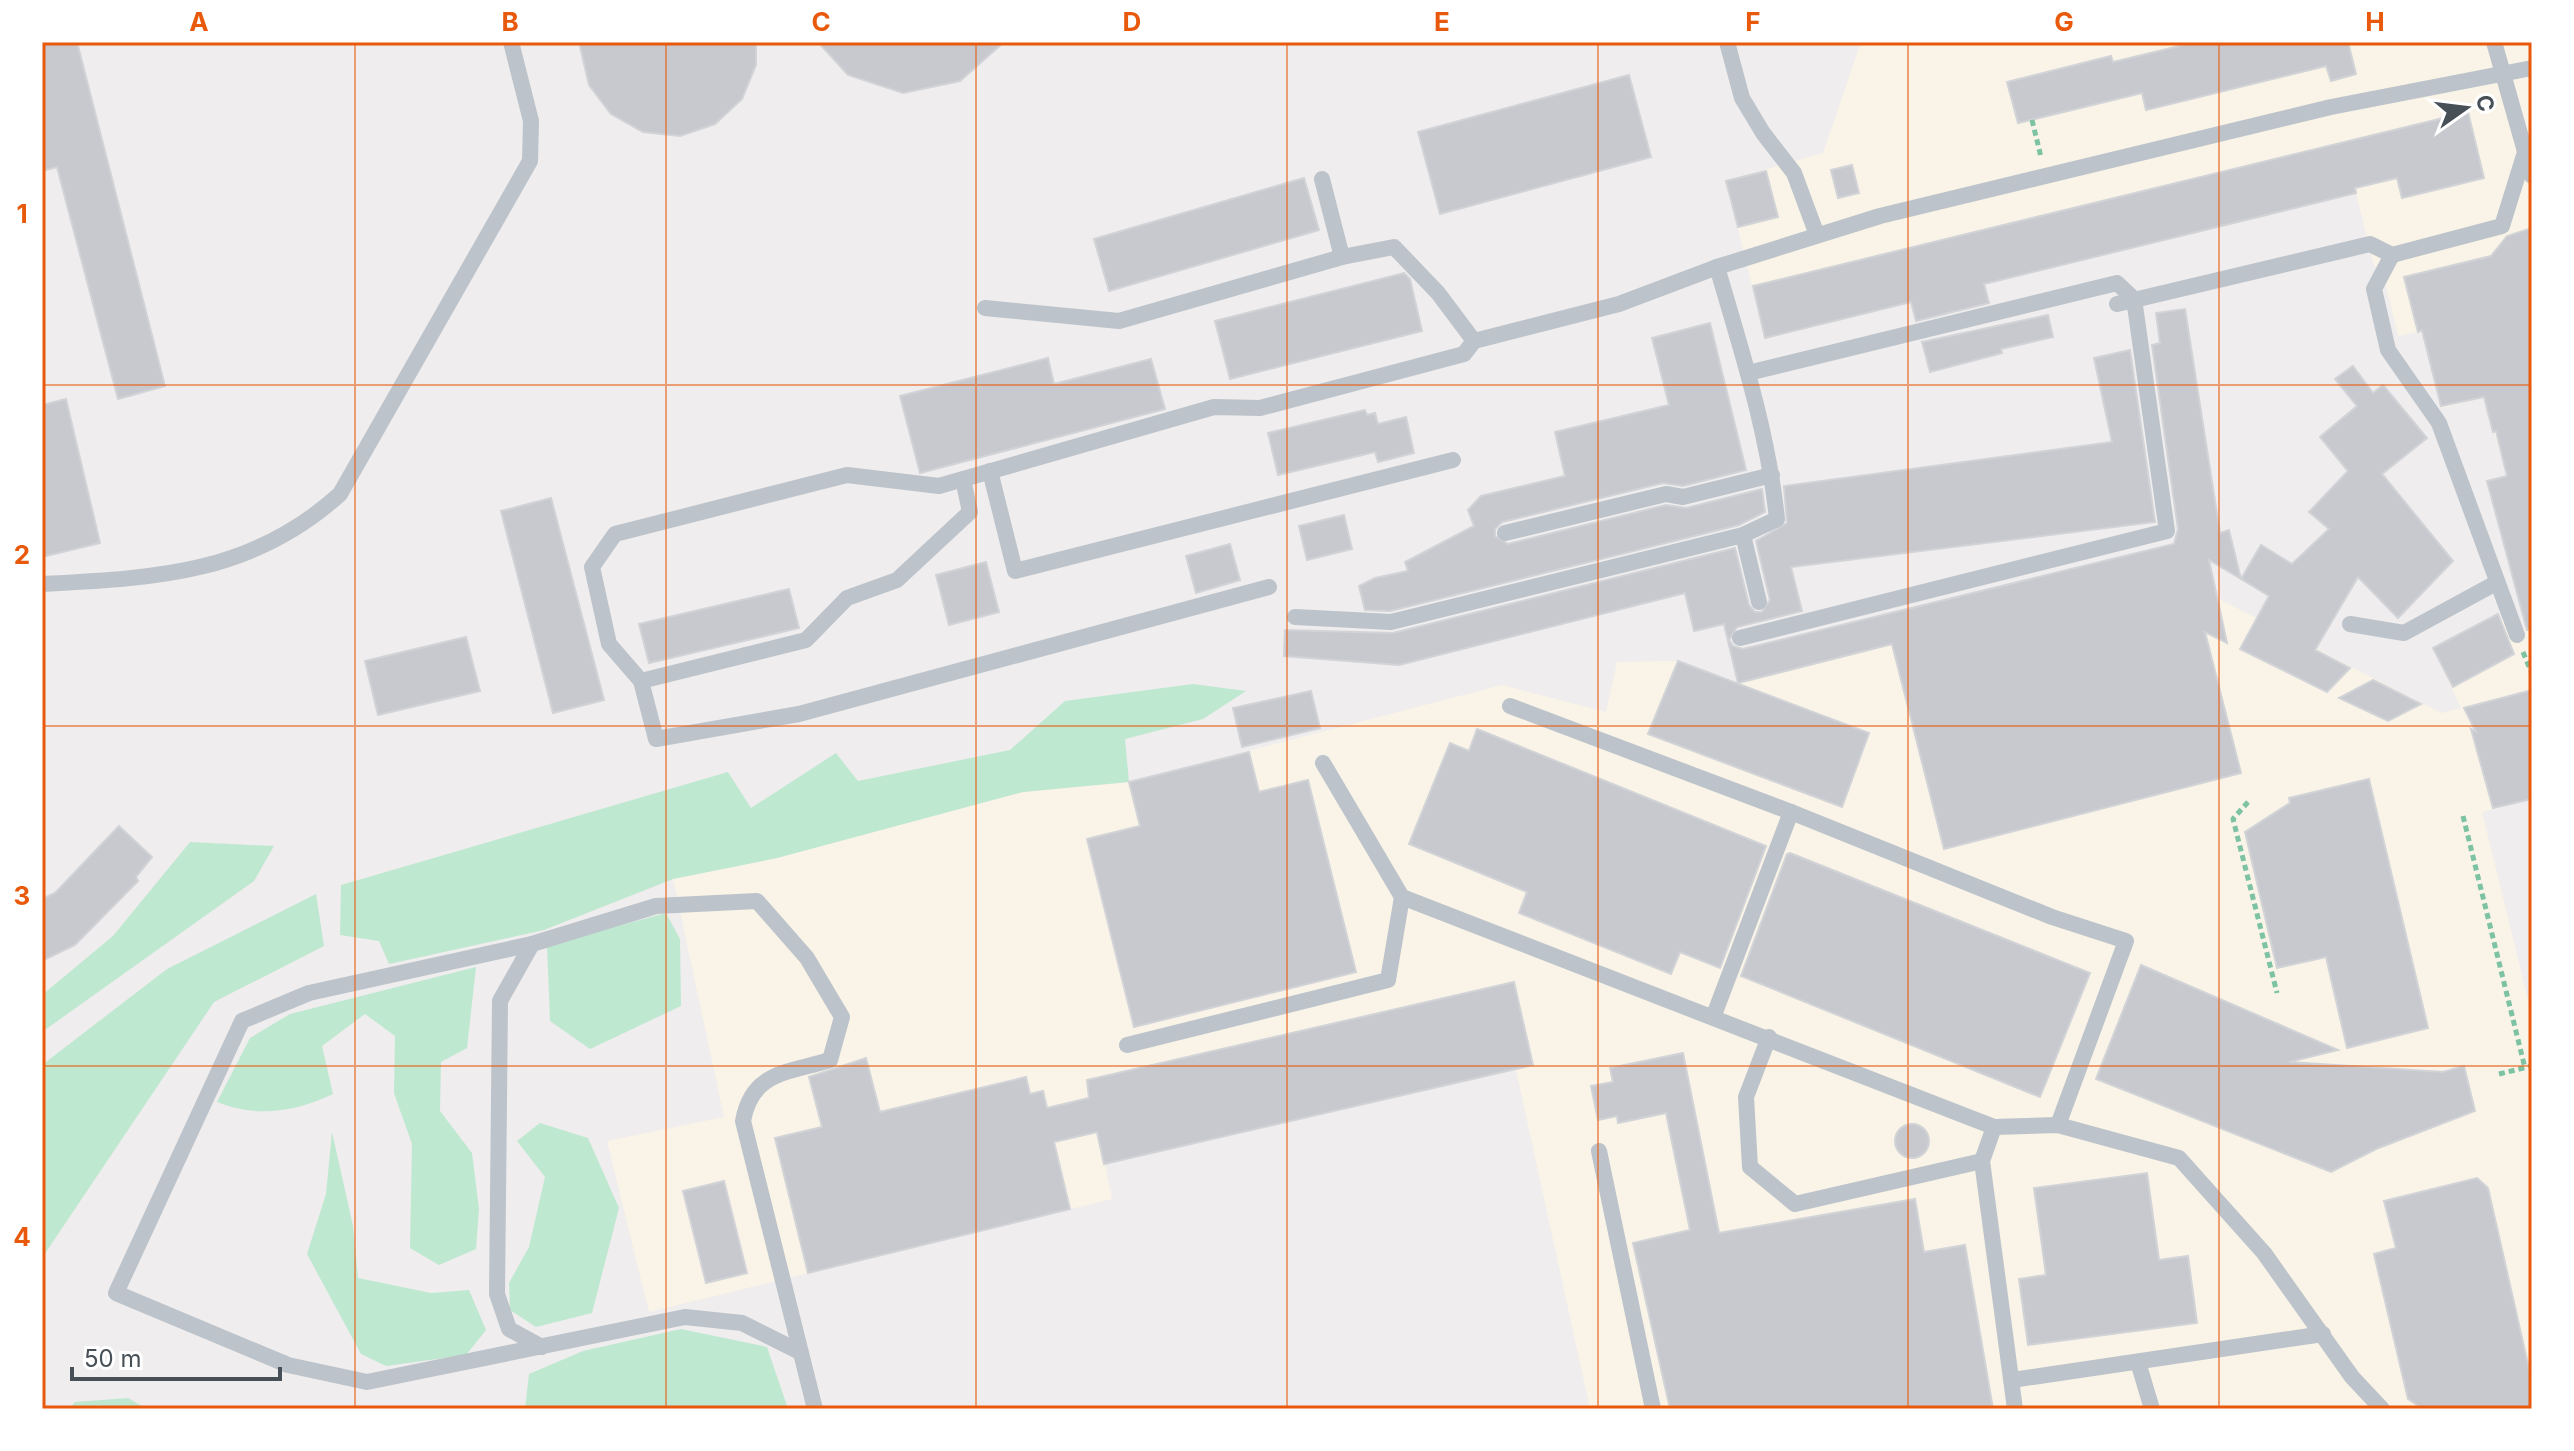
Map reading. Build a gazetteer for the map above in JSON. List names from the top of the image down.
{
  "scale_bar": "50 m",
  "north": "right",
  "grid": {
    "columns": [
      "A",
      "B",
      "C",
      "D",
      "E",
      "F",
      "G",
      "H"
    ],
    "rows": [
      "1",
      "2",
      "3",
      "4"
    ]
  }
}
